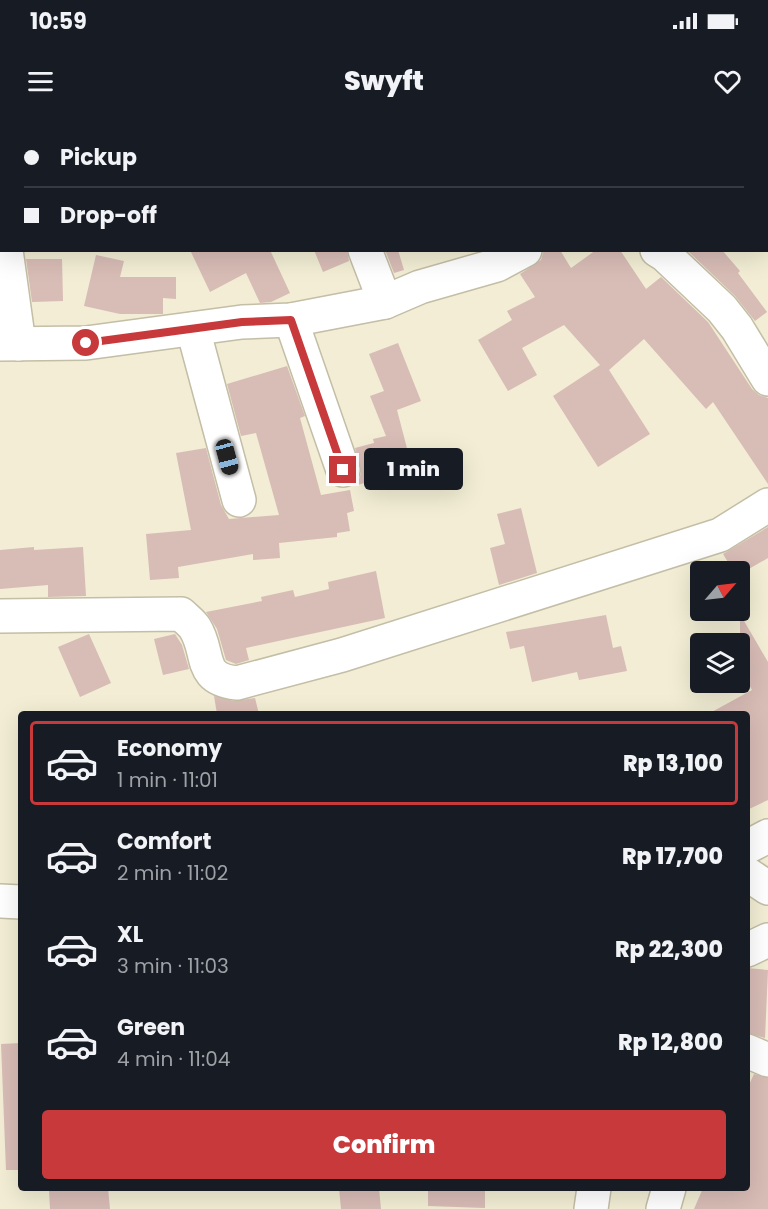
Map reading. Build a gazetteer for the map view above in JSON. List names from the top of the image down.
{
  "north": "top right",
  "page": {
    "status": "10:59",
    "header": "Swyft",
    "banner": ["Pickup", "Drop-off"],
    "bubble": "1 min",
    "list": [
      {
        "name": "Economy",
        "note": "1 min · 11:01",
        "value": "Rp 13,100"
      },
      {
        "name": "Comfort",
        "note": "2 min · 11:02",
        "value": "Rp 17,700"
      },
      {
        "name": "XL",
        "note": "3 min · 11:03",
        "value": "Rp 22,300"
      },
      {
        "name": "Green",
        "note": "4 min · 11:04",
        "value": "Rp 12,800"
      }
    ],
    "buttons": "Confirm"
  }
}
